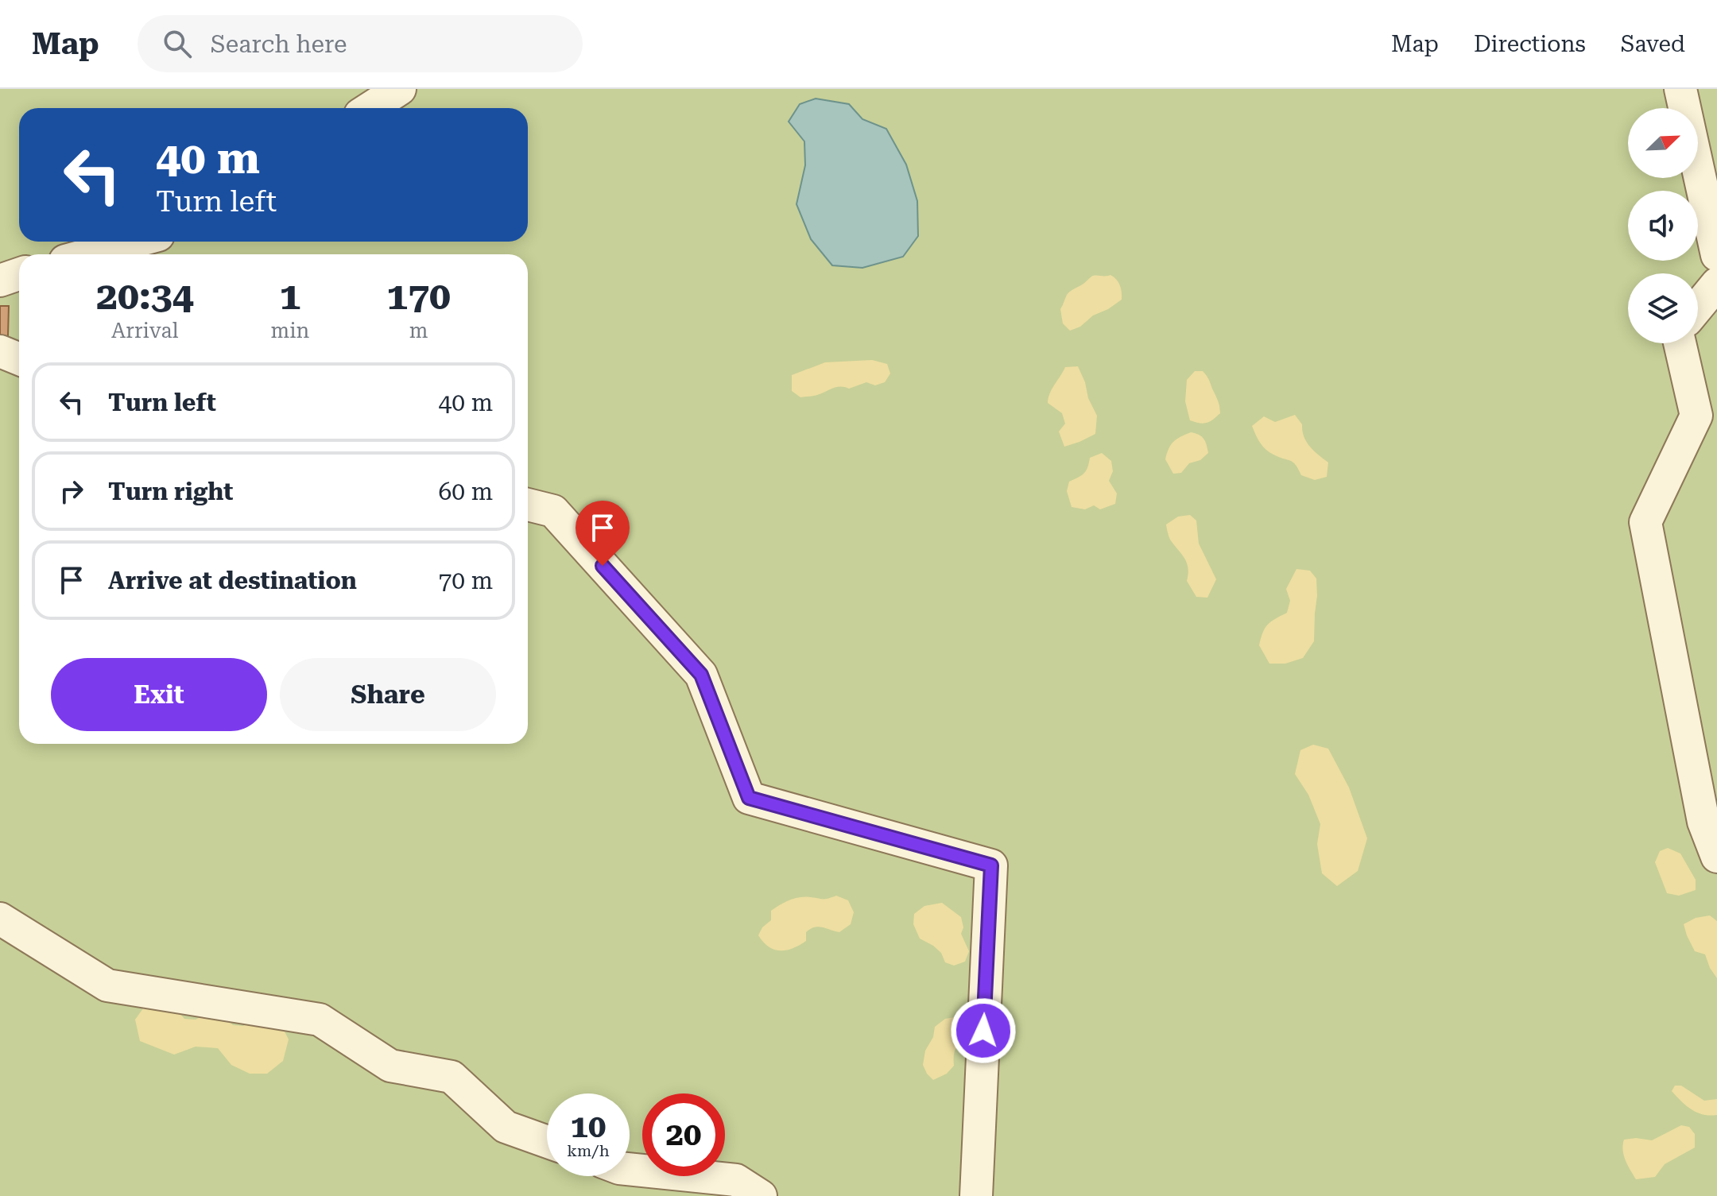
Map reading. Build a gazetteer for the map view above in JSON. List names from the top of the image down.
{
  "north": "top right",
  "page": {
    "header": "Map",
    "search": "Search here",
    "nav": ["Map", "Directions", "Saved"],
    "turn": ["40 m", "Turn left"],
    "eta": [
      "20:34",
      "Arrival",
      "1",
      "min",
      "170",
      "m"
    ],
    "list": [
      {
        "name": "Turn left",
        "value": "40 m"
      },
      {
        "name": "Turn right",
        "value": "60 m"
      },
      {
        "name": "Arrive at destination",
        "value": "70 m"
      }
    ],
    "buttons": ["Exit", "Share"],
    "speed": "10 km/h",
    "limit": "20"
  }
}
